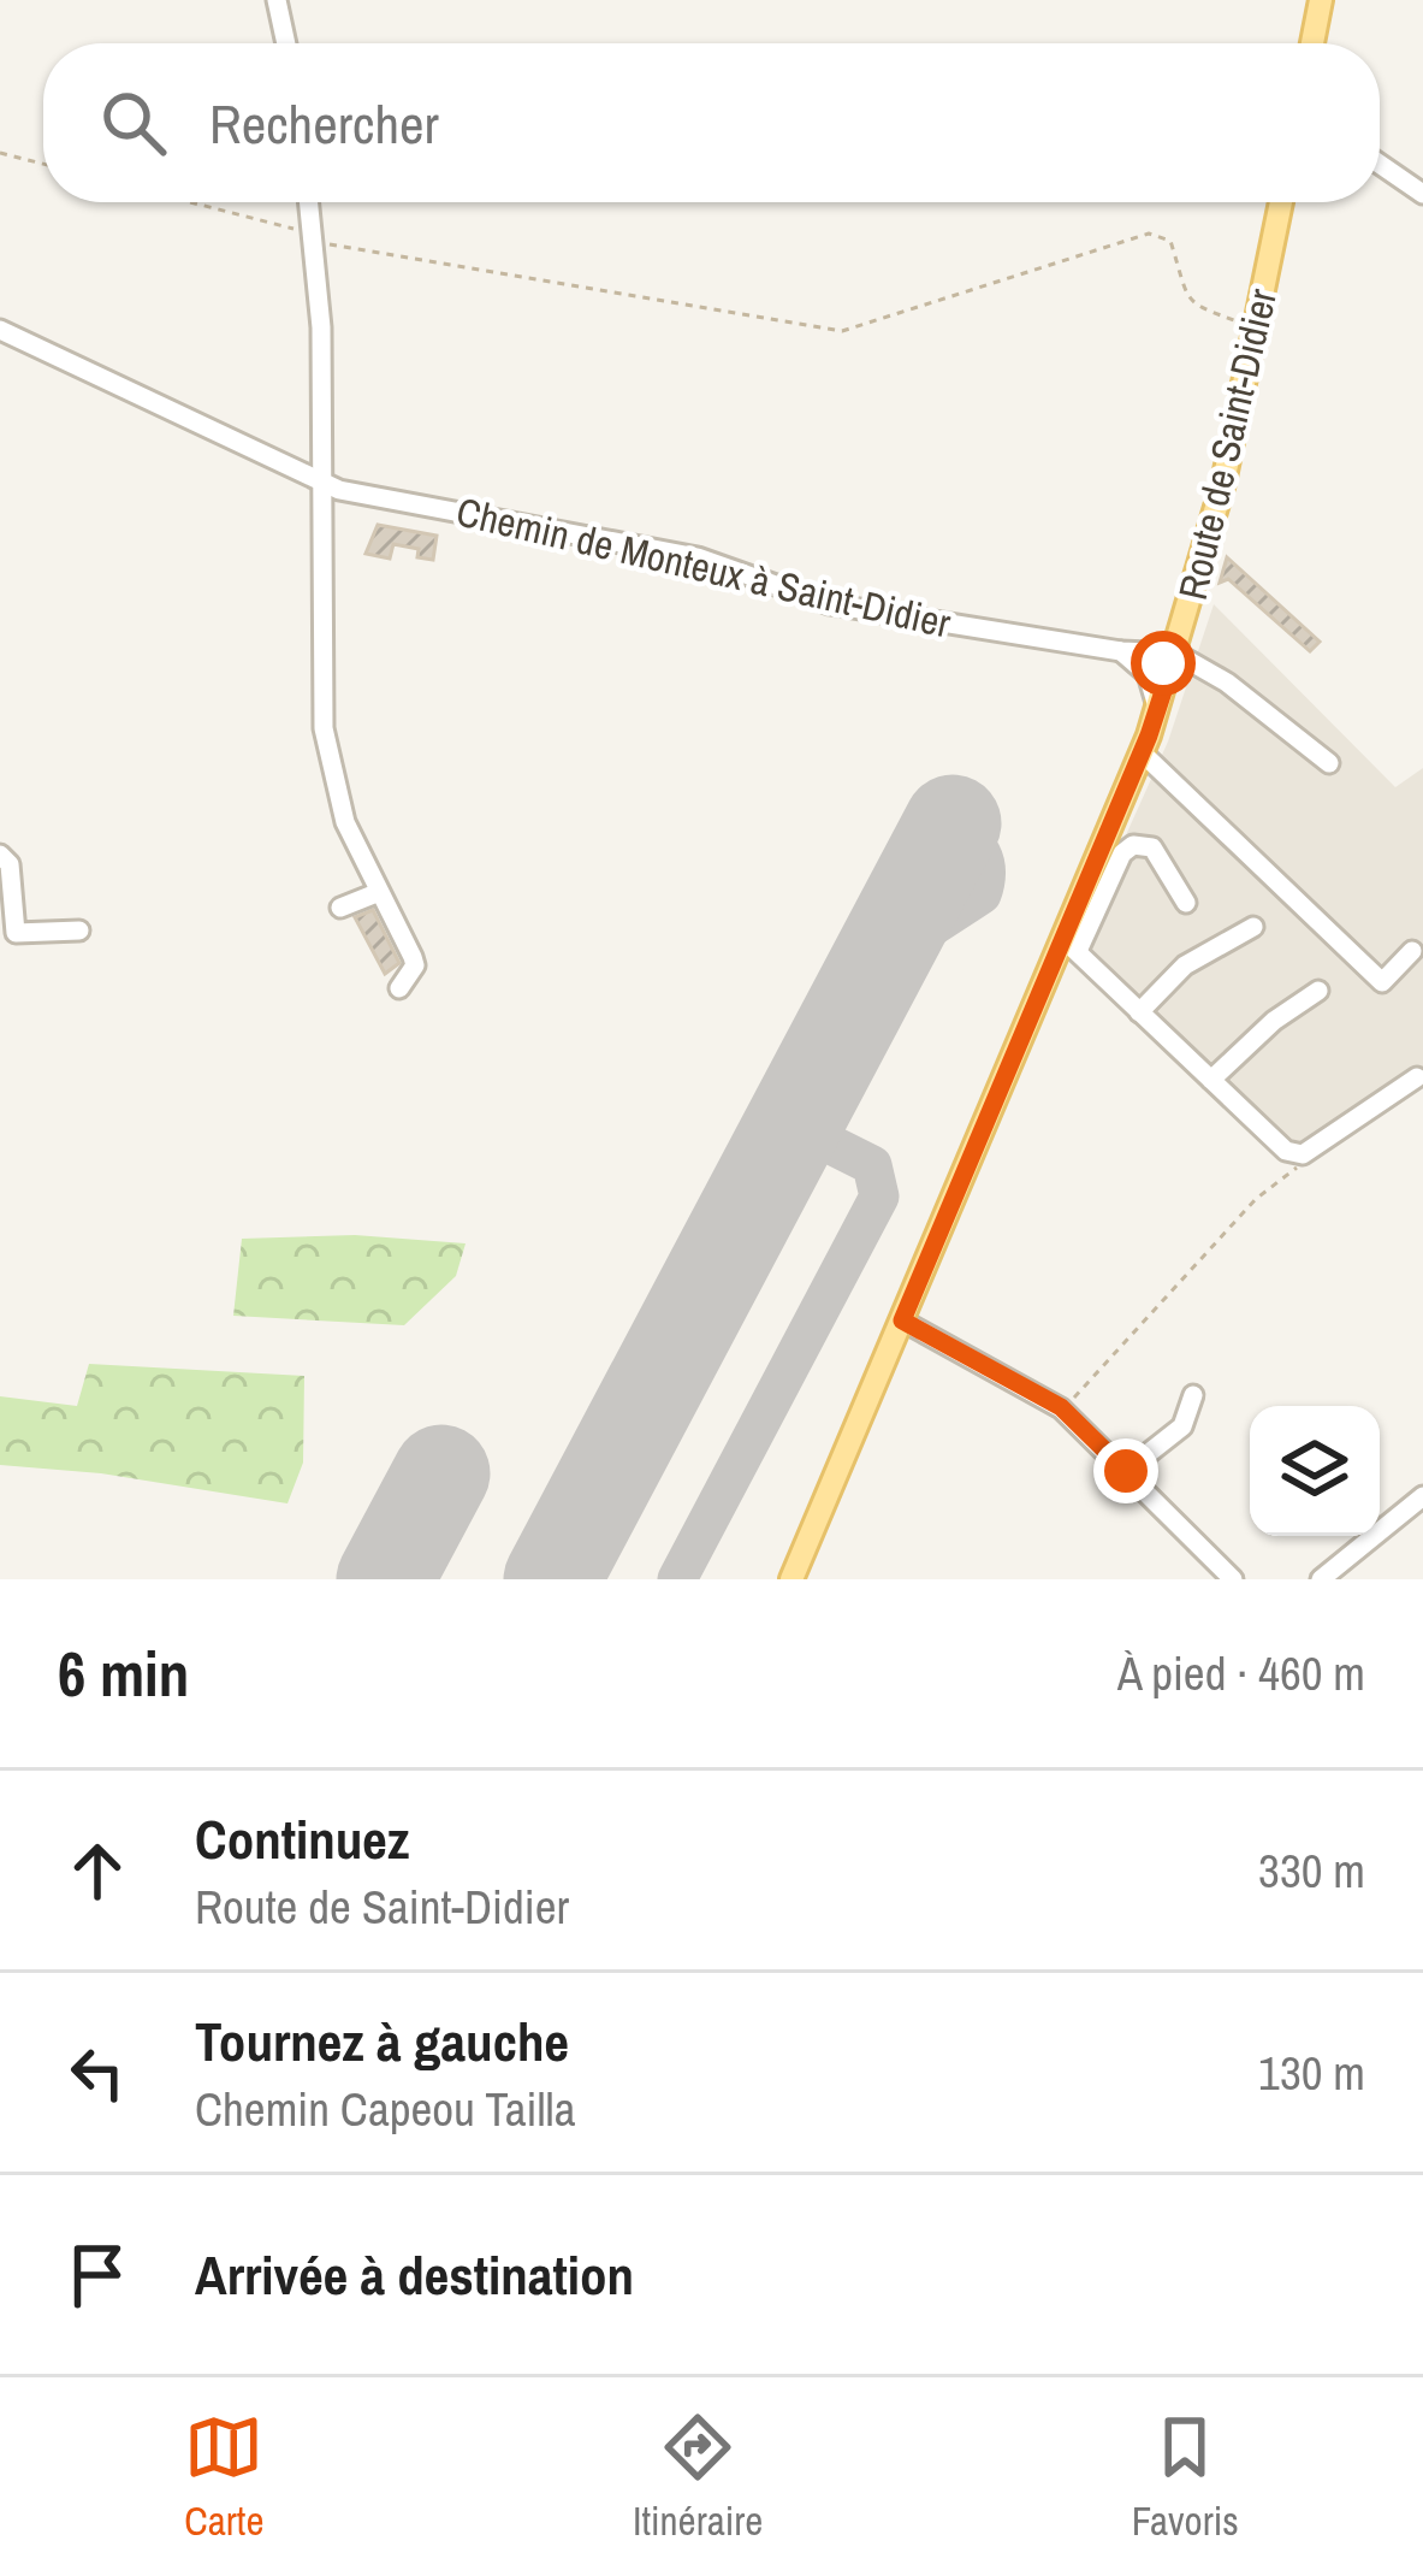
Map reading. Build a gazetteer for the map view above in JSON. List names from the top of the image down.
{
  "streets": {
    "main road": ["Route de Saint-Didier"],
    "street": ["Chemin de Monteux à Saint-Didier"]
  },
  "crossings": [
    ["Route de Saint-Didier", "Chemin de Monteux à Saint-Didier"]
  ],
  "page": {
    "search": "Rechercher",
    "heading": ["6 min", "À pied · 460 m"],
    "list": [
      ["Continuez", "Route de Saint-Didier", "330 m"],
      ["Tournez à gauche", "Chemin Capeou Tailla", "130 m"],
      "Arrivée à destination"
    ],
    "nav": ["Carte", "Itinéraire", "Favoris"]
  }
}
